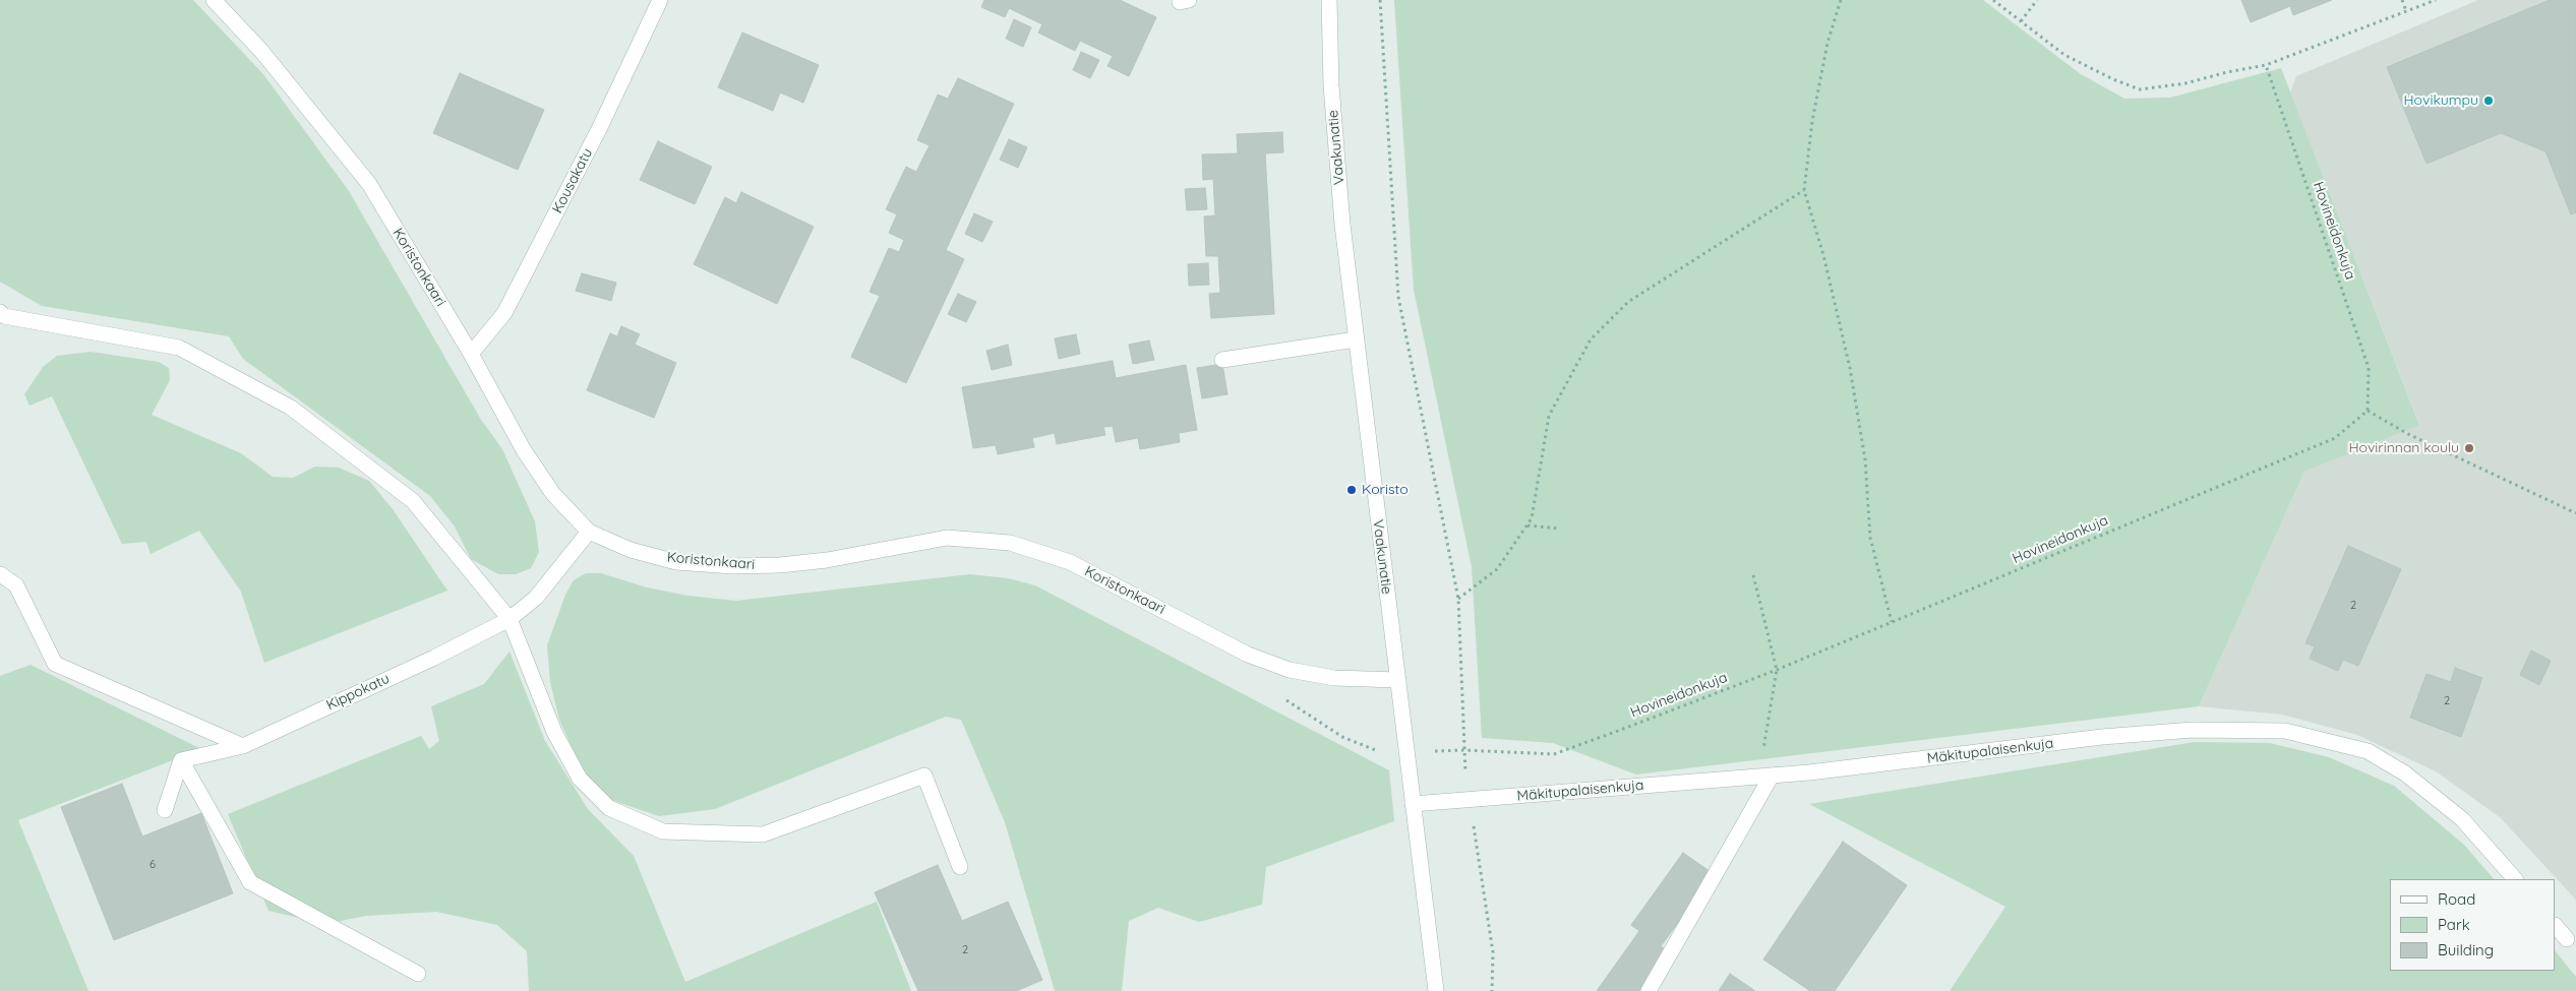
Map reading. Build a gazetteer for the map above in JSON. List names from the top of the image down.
{
  "streets": {
    "street": [
      "Vaakunatie",
      "Kousakatu",
      "Koristonkaari",
      "Kippokatu",
      "Mäkitupalaisenkuja"
    ],
    "path": ["Hovineidonkuja"]
  },
  "crossings": [
    ["Vaakunatie", "Hovineidonkuja"],
    ["Vaakunatie", "Koristonkaari"],
    ["Vaakunatie", "Mäkitupalaisenkuja"],
    ["Kousakatu", "Koristonkaari"],
    ["Koristonkaari", "Kippokatu"]
  ],
  "places": ["Hovikumpu", "Hovirinnan koulu", "Koristo"],
  "house_numbers": [
    "2",
    "2",
    "6",
    "2"
  ],
  "legend": ["Road", "Park", "Building"]
}
